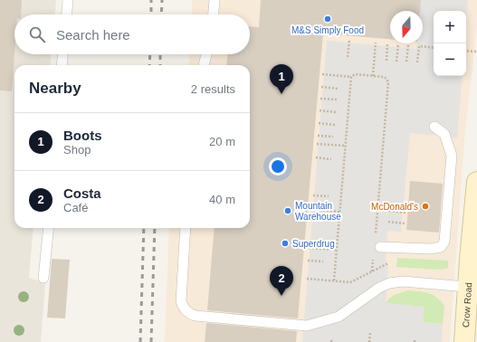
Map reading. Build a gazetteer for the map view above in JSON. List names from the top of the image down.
{
  "streets": {
    "street": ["Crow Road"]
  },
  "places": [
    "M&S Simply Food",
    "McDonald's",
    "Mountain Warehouse",
    "Superdrug"
  ],
  "north": "bottom",
  "page": {
    "map_buttons": ["+", "−"],
    "search": "Search here",
    "pins": ["1", "2"],
    "heading": ["Nearby", "2 results"],
    "list": [
      {
        "mark": "1",
        "name": "Boots",
        "note": "Shop",
        "value": "20 m"
      },
      {
        "mark": "2",
        "name": "Costa",
        "note": "Café",
        "value": "40 m"
      }
    ]
  }
}
